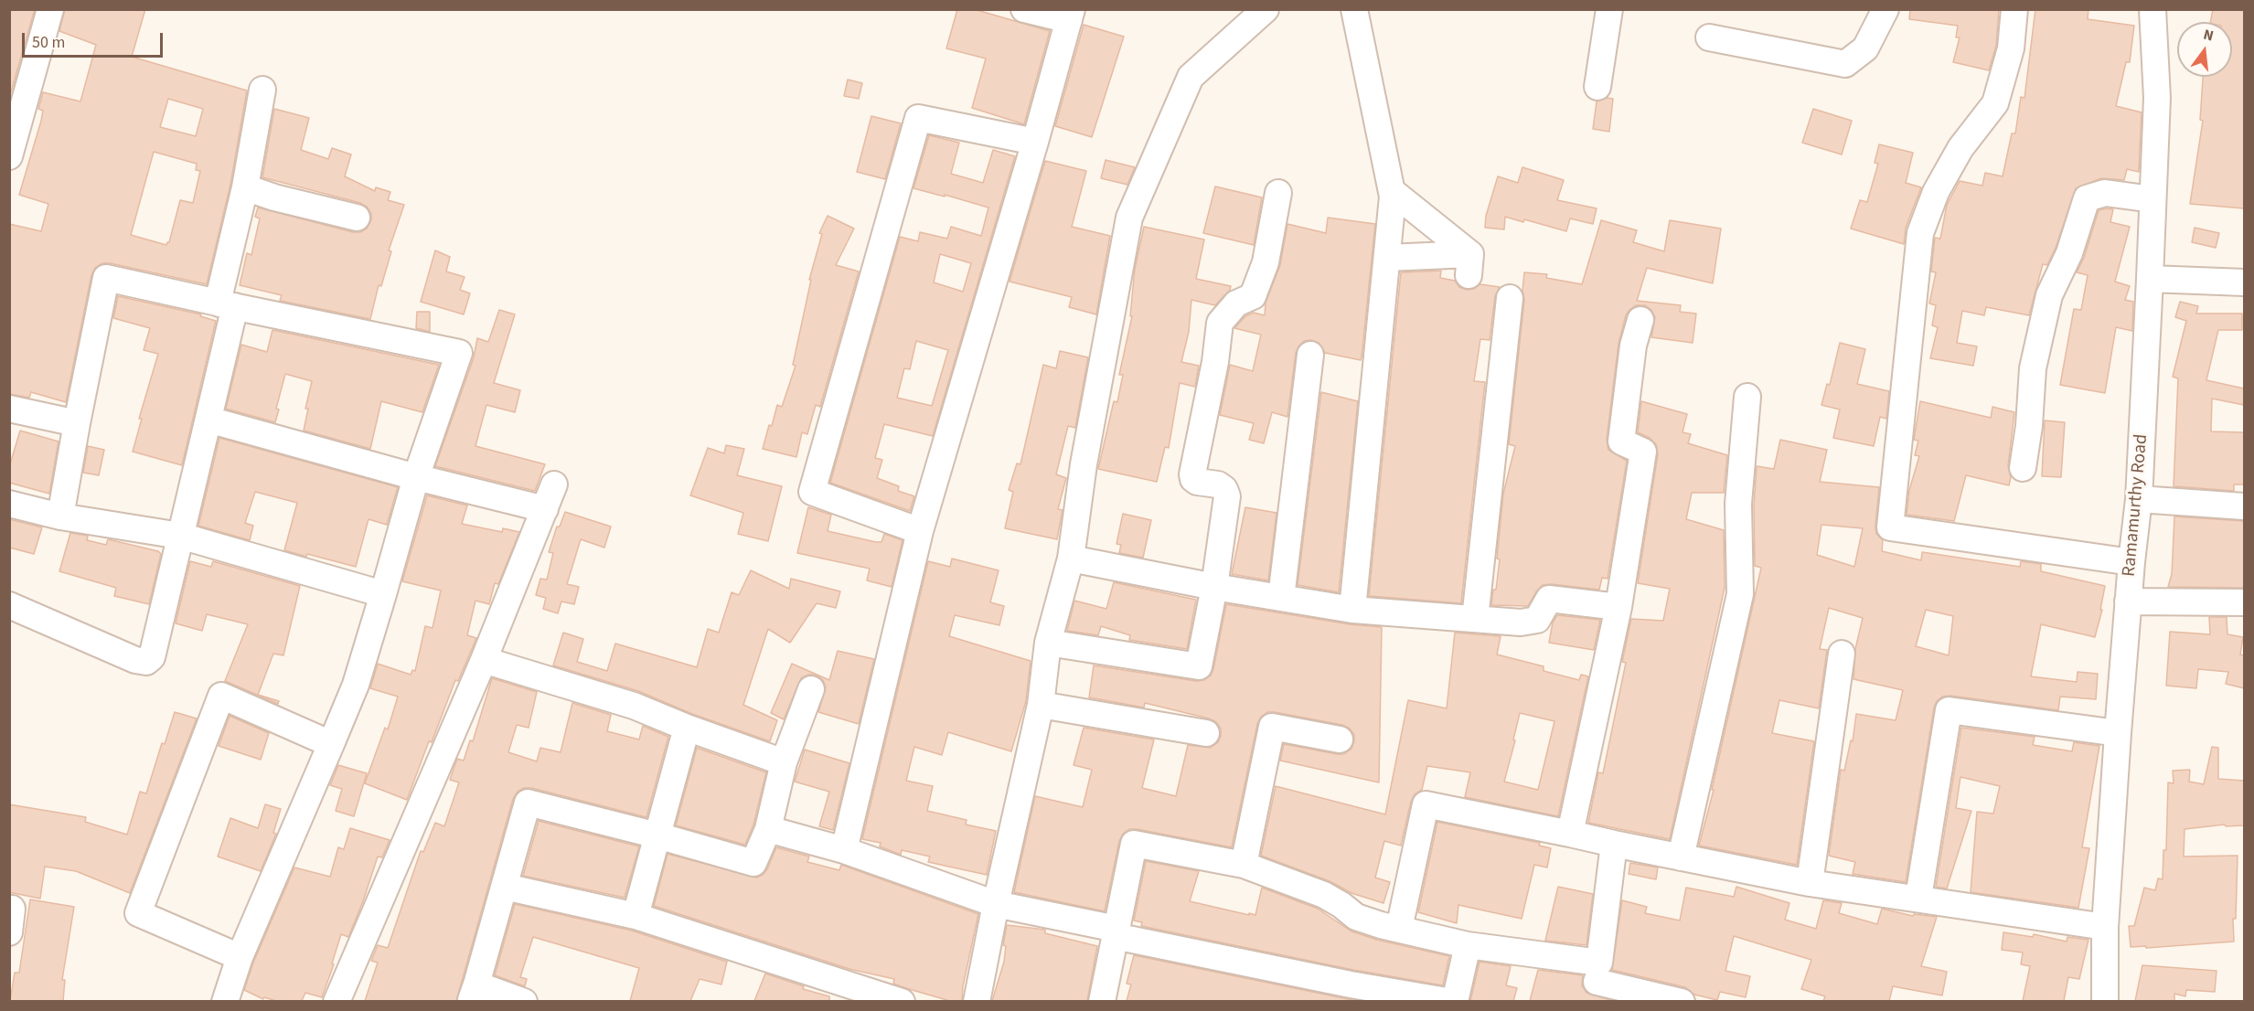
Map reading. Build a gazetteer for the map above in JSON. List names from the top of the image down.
{
  "streets": {
    "street": ["Ramamurthy Road"]
  },
  "scale_bar": "50 m",
  "north": "top"
}
